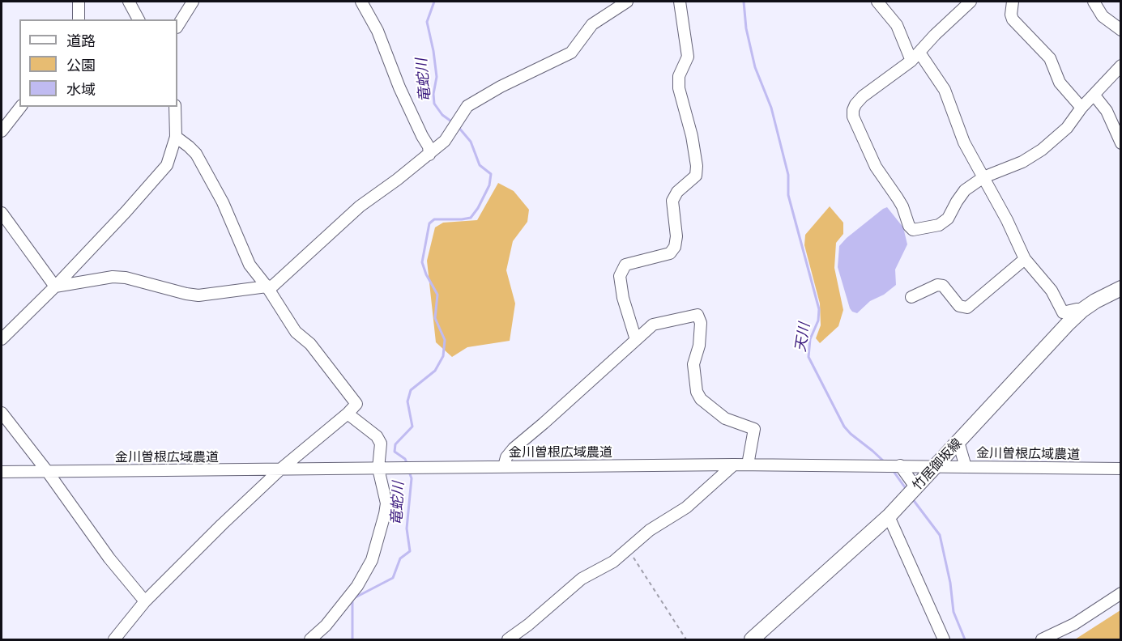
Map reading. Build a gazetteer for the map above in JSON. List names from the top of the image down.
{
  "streets": {
    "main road": ["竹居御坂線"],
    "street": ["金川曽根広域農道"]
  },
  "crossings": [
    ["金川曽根広域農道", "竹居御坂線"]
  ],
  "water": ["竜蛇川", "天川"],
  "legend": ["道路", "公園", "水域"]
}
